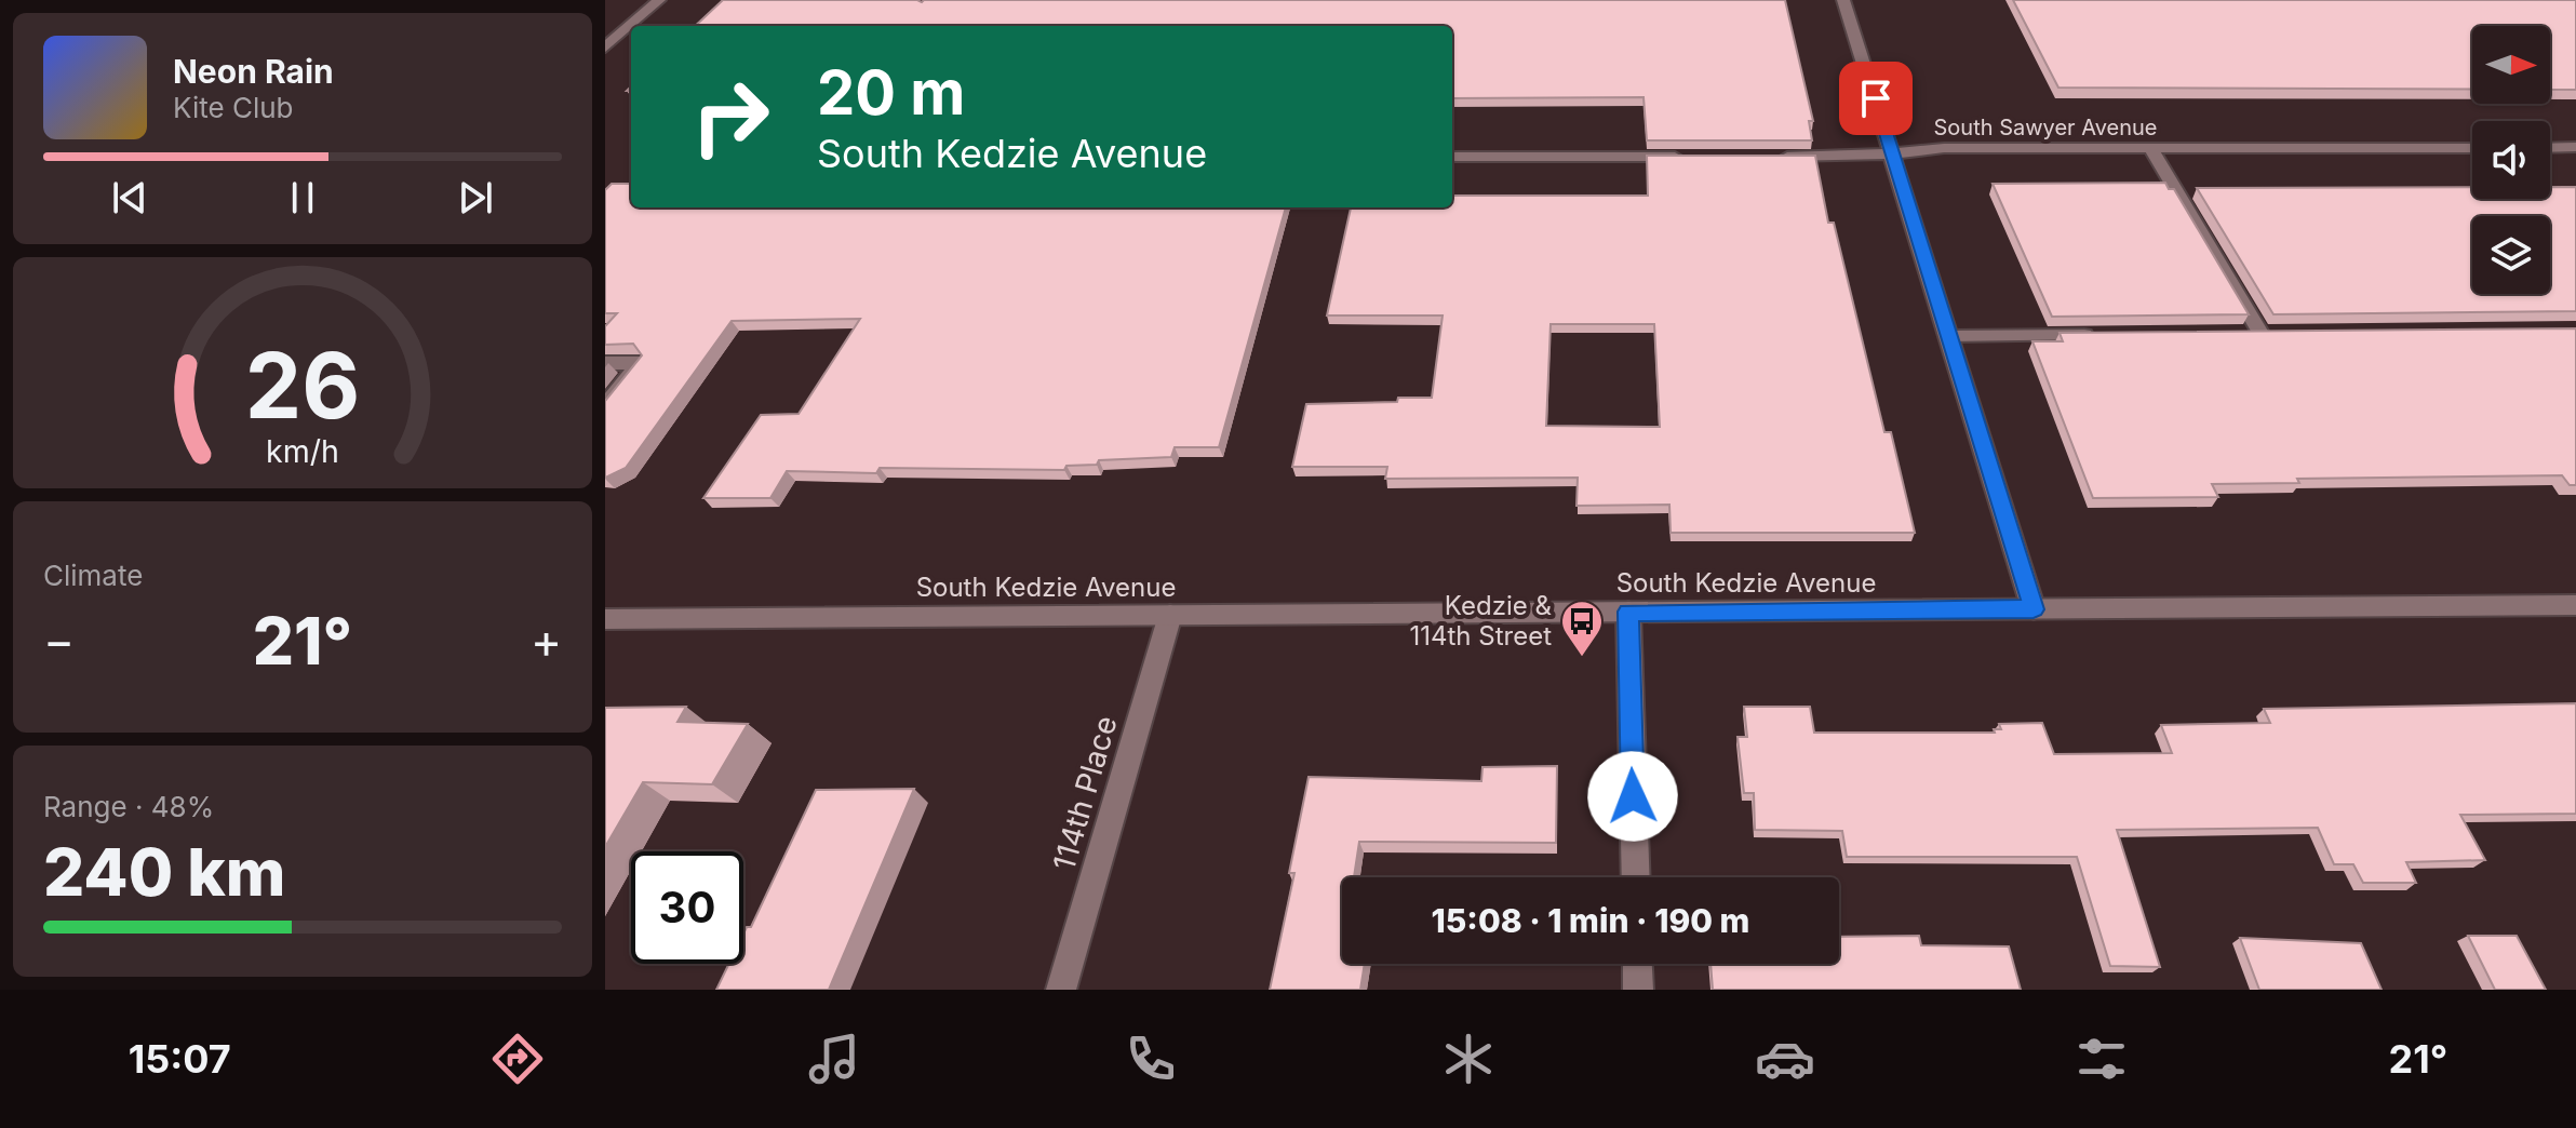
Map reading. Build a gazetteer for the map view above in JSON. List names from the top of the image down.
{
  "streets": {
    "street": ["South Sawyer Avenue", "South Kedzie Avenue", "114th Place"]
  },
  "crossings": [
    ["South Kedzie Avenue", "114th Place"]
  ],
  "places": {
    "bus stop": ["Kedzie & 114th Street"]
  },
  "north": "right",
  "page": {
    "turn": ["20 m", "South Kedzie Avenue"],
    "song": ["Neon Rain", "Kite Club"],
    "tile": [
      "Climate",
      ["Range · 48%", "240 km"]
    ],
    "heat": ["−", "21°", "+"],
    "limit": "30",
    "trip": "15:08 · 1 min · 190 m",
    "tabs": ["15:07", "21°"],
    "gauge": ["26", "km/h"]
  }
}
